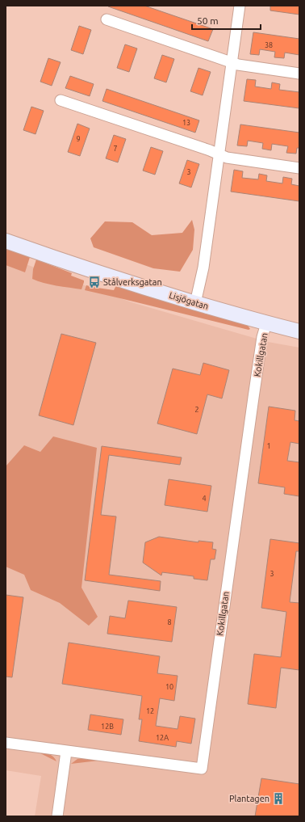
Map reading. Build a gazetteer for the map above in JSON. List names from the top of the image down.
{
  "streets": {
    "street": ["Lisjögatan", "Kokillgatan"]
  },
  "crossings": [
    ["Lisjögatan", "Kokillgatan"]
  ],
  "places": {
    "bus stop": ["Stålverksgatan"],
    "building": ["Plantagen"]
  },
  "house_numbers": [
    "38",
    "13",
    "9",
    "7",
    "3",
    "2",
    "1",
    "4",
    "3",
    "8",
    "10",
    "12",
    "12B",
    "12A"
  ],
  "scale_bar": "50 m"
}
